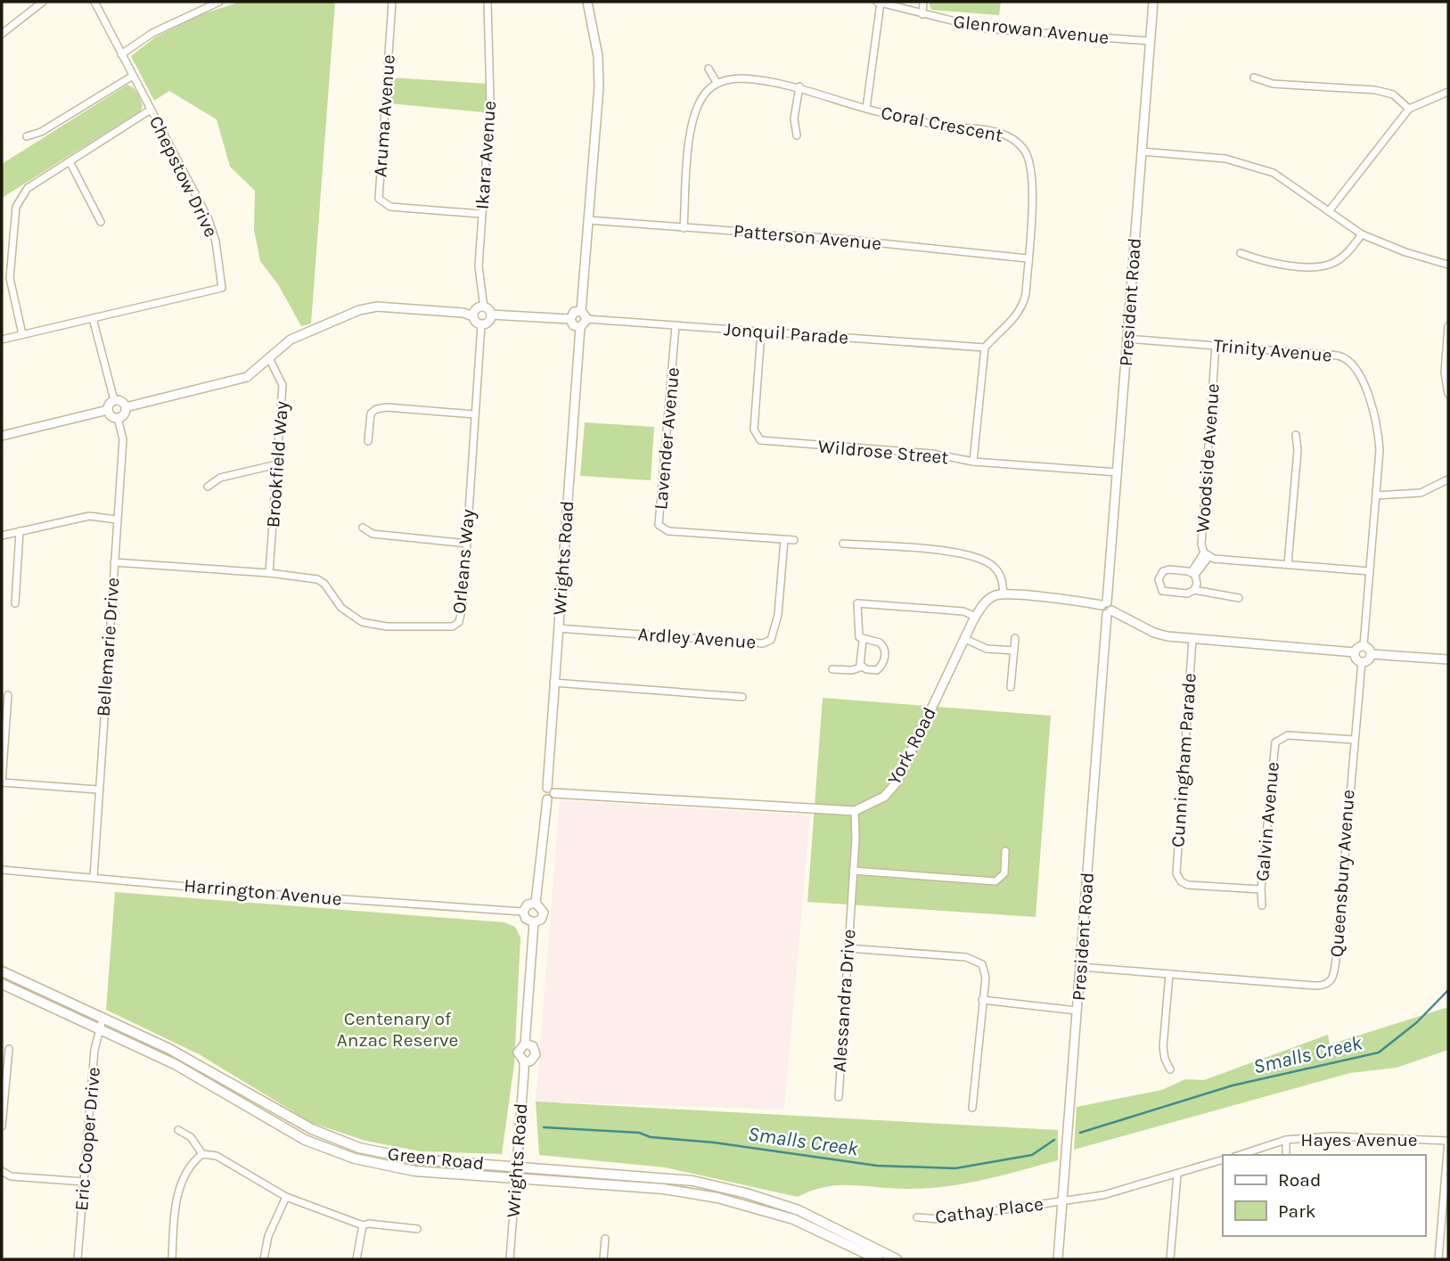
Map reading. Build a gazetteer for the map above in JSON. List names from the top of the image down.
{
  "streets": {
    "main road": ["Green Road"],
    "street": [
      "Glenrowan Avenue",
      "Aruma Avenue",
      "Coral Crescent",
      "Ikara Avenue",
      "Chepstow Drive",
      "Patterson Avenue",
      "President Road",
      "Jonquil Parade",
      "Trinity Avenue",
      "Lavender Avenue",
      "Wildrose Street",
      "Woodside Avenue",
      "Brookfield Way",
      "Wrights Road",
      "Orleans Way",
      "Ardley Avenue",
      "Bellemarie Drive",
      "York Road",
      "Cunningham Parade",
      "Galvin Avenue",
      "Queensbury Avenue",
      "Harrington Avenue",
      "Alessandra Drive",
      "Eric Cooper Drive",
      "Hayes Avenue",
      "Cathay Place"
    ]
  },
  "crossings": [
    ["Glenrowan Avenue", "President Road"],
    ["Aruma Avenue", "Ikara Avenue"],
    ["Coral Crescent", "Patterson Avenue"],
    ["Coral Crescent", "Jonquil Parade"],
    ["Ikara Avenue", "Orleans Way"],
    ["President Road", "Trinity Avenue"],
    ["President Road", "Wildrose Street"],
    ["President Road", "Queensbury Avenue"],
    ["President Road", "Cathay Place"],
    ["Jonquil Parade", "Lavender Avenue"],
    ["Jonquil Parade", "Wildrose Street"],
    ["Jonquil Parade", "Wrights Road"],
    ["Trinity Avenue", "Woodside Avenue"],
    ["Trinity Avenue", "Queensbury Avenue"],
    ["Lavender Avenue", "Ardley Avenue"],
    ["Brookfield Way", "Orleans Way"],
    ["Wrights Road", "Ardley Avenue"],
    ["Wrights Road", "York Road"],
    ["Wrights Road", "Harrington Avenue"],
    ["Wrights Road", "Green Road"],
    ["Orleans Way", "Bellemarie Drive"],
    ["Bellemarie Drive", "Harrington Avenue"],
    ["York Road", "Alessandra Drive"],
    ["Cunningham Parade", "Galvin Avenue"],
    ["Galvin Avenue", "Queensbury Avenue"],
    ["Eric Cooper Drive", "Green Road"]
  ],
  "water": ["Smalls Creek"],
  "parks": ["Centenary of Anzac Reserve"],
  "legend": ["Road", "Park"]
}
